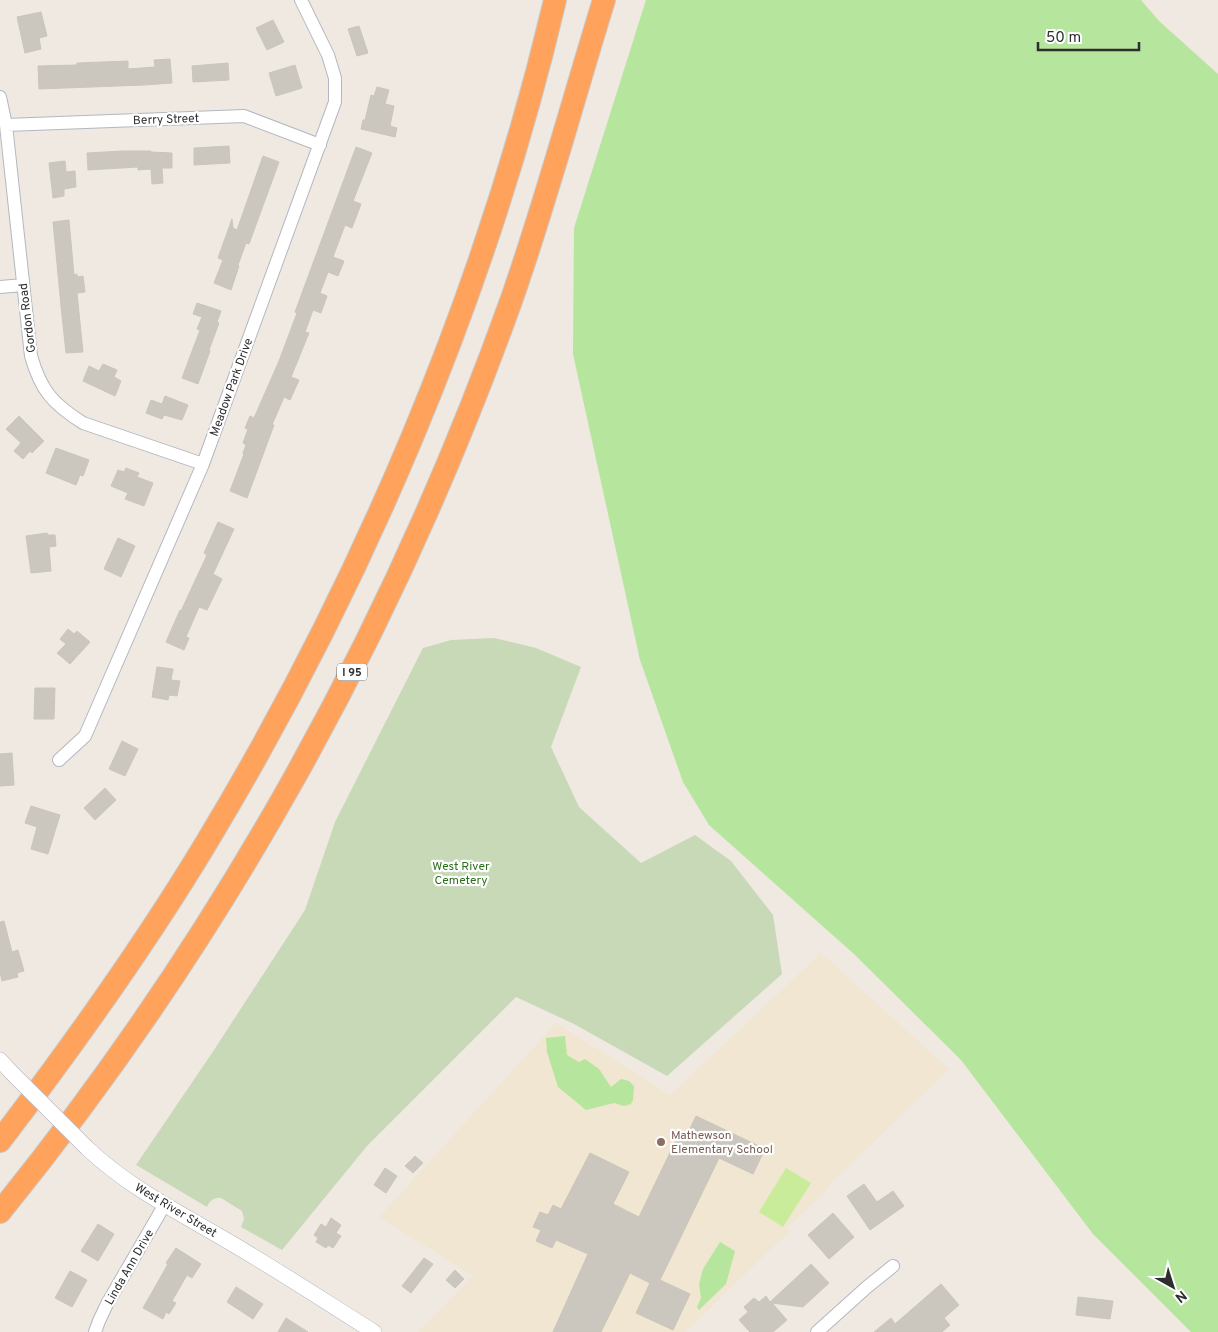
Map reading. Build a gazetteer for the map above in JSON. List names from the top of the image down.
{
  "streets": {
    "highway": ["I 95"],
    "street": [
      "Berry Street",
      "Gordon Road",
      "Meadow Park Drive",
      "West River Street",
      "Linda Ann Drive"
    ]
  },
  "crossings": [
    ["Berry Street", "Gordon Road"],
    ["Berry Street", "Meadow Park Drive"],
    ["Gordon Road", "Meadow Park Drive"],
    ["West River Street", "Linda Ann Drive"]
  ],
  "parks": ["West River Cemetery"],
  "places": ["Mathewson Elementary School"],
  "scale_bar": "50 m",
  "north": "bottom right"
}
